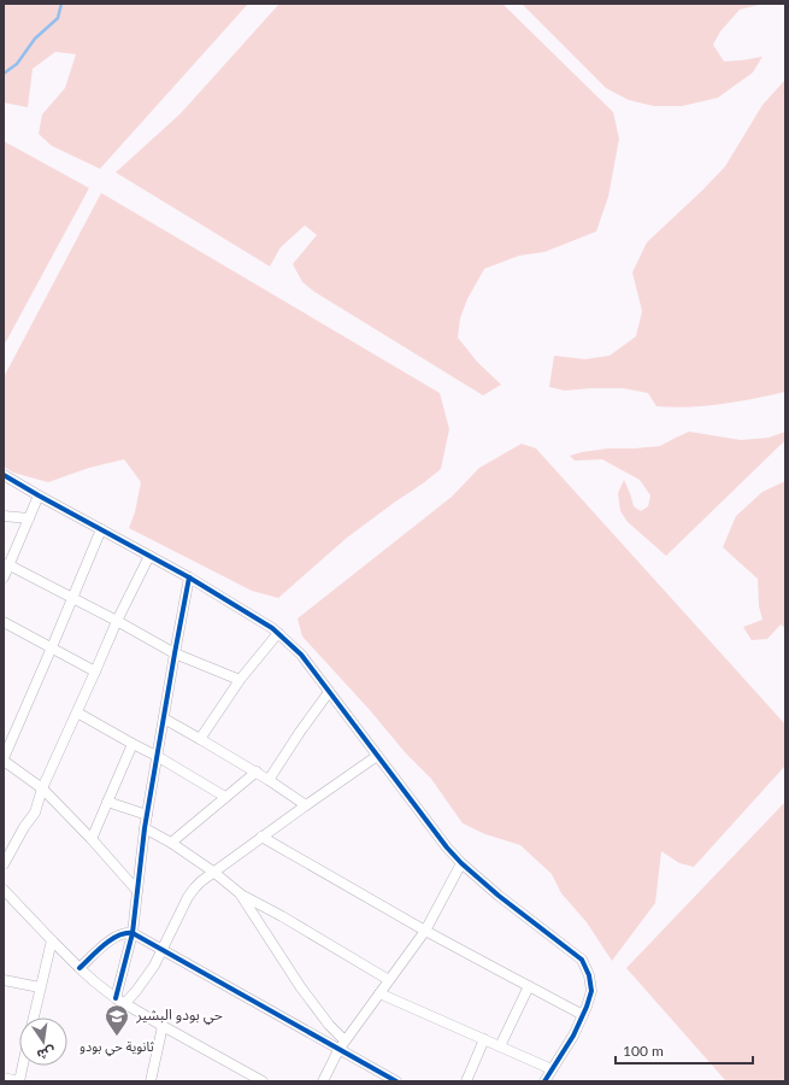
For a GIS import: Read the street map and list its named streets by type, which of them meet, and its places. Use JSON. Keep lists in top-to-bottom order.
{
  "districts": ["حي بودو البشير"],
  "places": {
    "school or university": ["ثانوية حي بودو"]
  },
  "scale_bar": "100 m",
  "north": "bottom"
}
